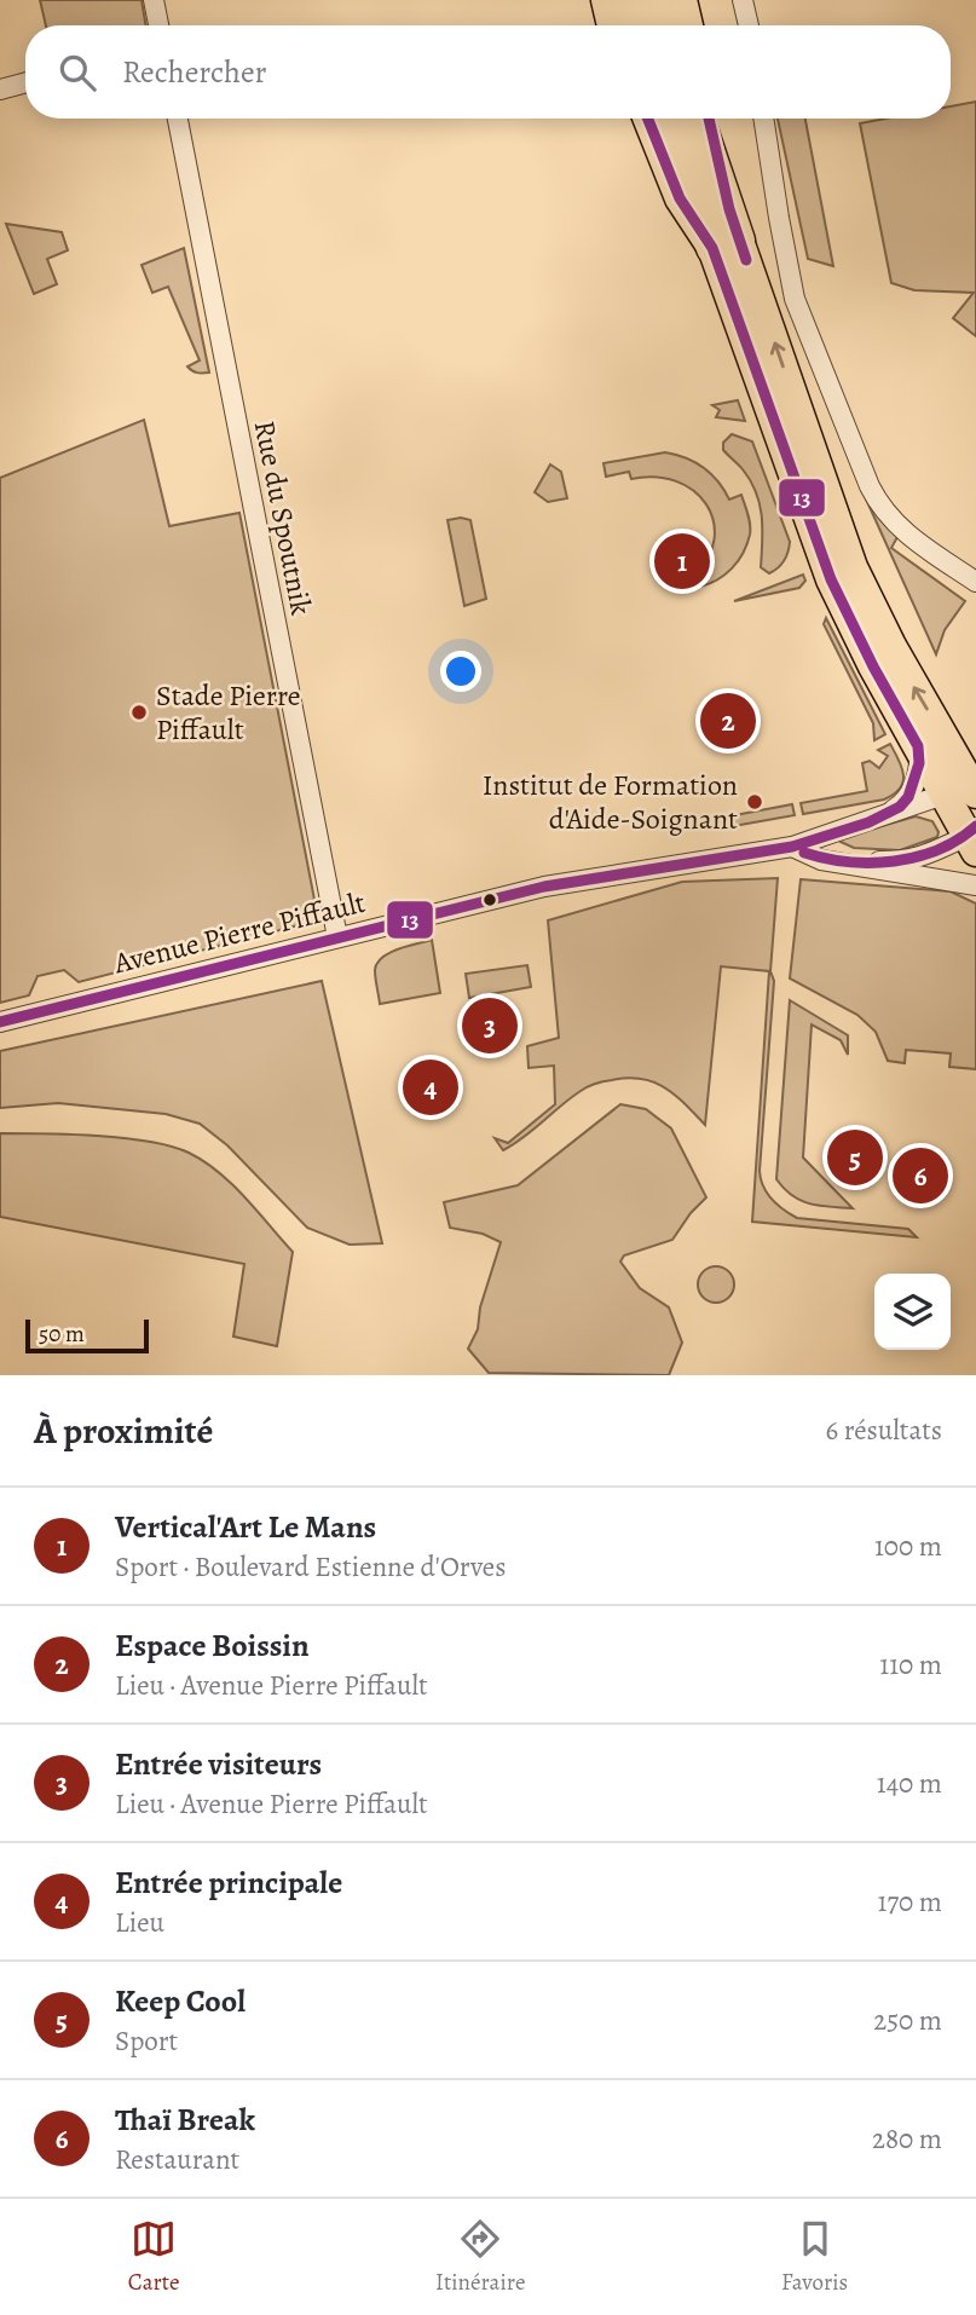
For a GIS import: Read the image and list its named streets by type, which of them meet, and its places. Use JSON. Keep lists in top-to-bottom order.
{
  "streets": {
    "street": ["Rue du Spoutnik", "Avenue Pierre Piffault"]
  },
  "crossings": [
    ["Rue du Spoutnik", "Avenue Pierre Piffault"]
  ],
  "places": ["Stade Pierre Piffault", "Institut de Formation d'Aide-Soignant"],
  "lines": ["transit line 13"],
  "scale_bar": "50 m",
  "page": {
    "search": "Rechercher",
    "pins": [
      "1",
      "2",
      "3",
      "4",
      "5",
      "6"
    ],
    "scale": "50 m",
    "heading": ["À proximité", "6 résultats"],
    "list": [
      {
        "mark": "1",
        "name": "Vertical'Art Le Mans",
        "note": "Sport · Boulevard Estienne d'Orves",
        "value": "100 m"
      },
      {
        "mark": "2",
        "name": "Espace Boissin",
        "note": "Lieu · Avenue Pierre Piffault",
        "value": "110 m"
      },
      {
        "mark": "3",
        "name": "Entrée visiteurs",
        "note": "Lieu · Avenue Pierre Piffault",
        "value": "140 m"
      },
      {
        "mark": "4",
        "name": "Entrée principale",
        "note": "Lieu",
        "value": "170 m"
      },
      {
        "mark": "5",
        "name": "Keep Cool",
        "note": "Sport",
        "value": "250 m"
      },
      {
        "mark": "6",
        "name": "Thaï Break",
        "note": "Restaurant",
        "value": "280 m"
      }
    ],
    "nav": ["Carte", "Itinéraire", "Favoris"]
  }
}
